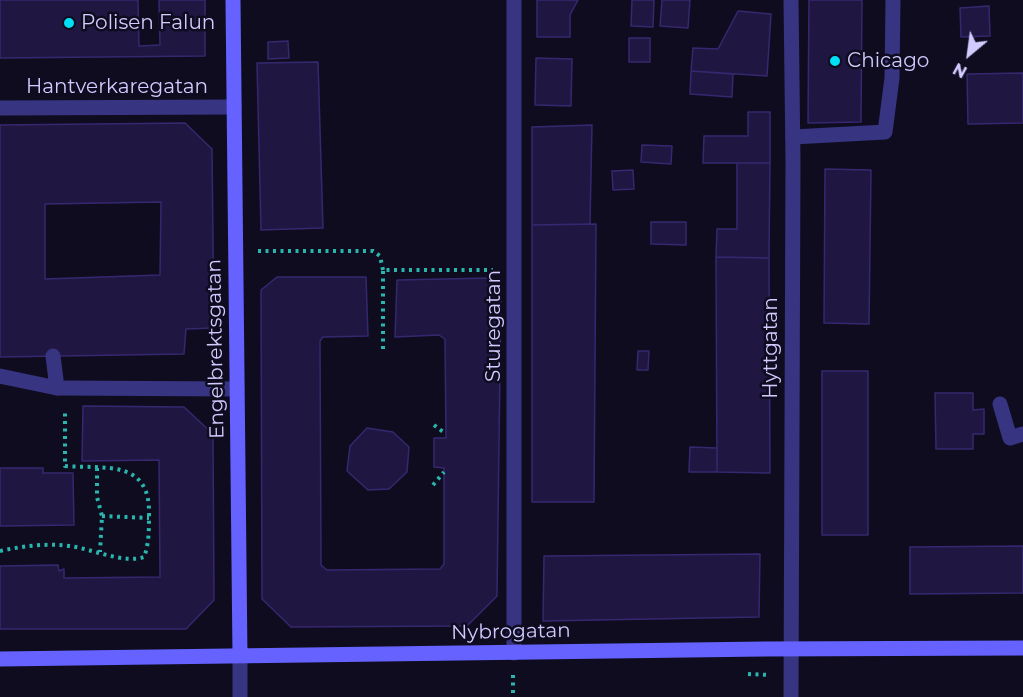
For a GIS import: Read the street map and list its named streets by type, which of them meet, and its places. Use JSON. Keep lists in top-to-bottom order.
{
  "streets": {
    "street": [
      "Hantverkaregatan",
      "Sturegatan",
      "Hyttgatan",
      "Engelbrektsgatan",
      "Nybrogatan"
    ]
  },
  "crossings": [
    ["Hantverkaregatan", "Engelbrektsgatan"],
    ["Sturegatan", "Nybrogatan"],
    ["Hyttgatan", "Nybrogatan"],
    ["Engelbrektsgatan", "Nybrogatan"]
  ],
  "places": ["Polisen Falun", "Chicago"],
  "north": "bottom left"
}
